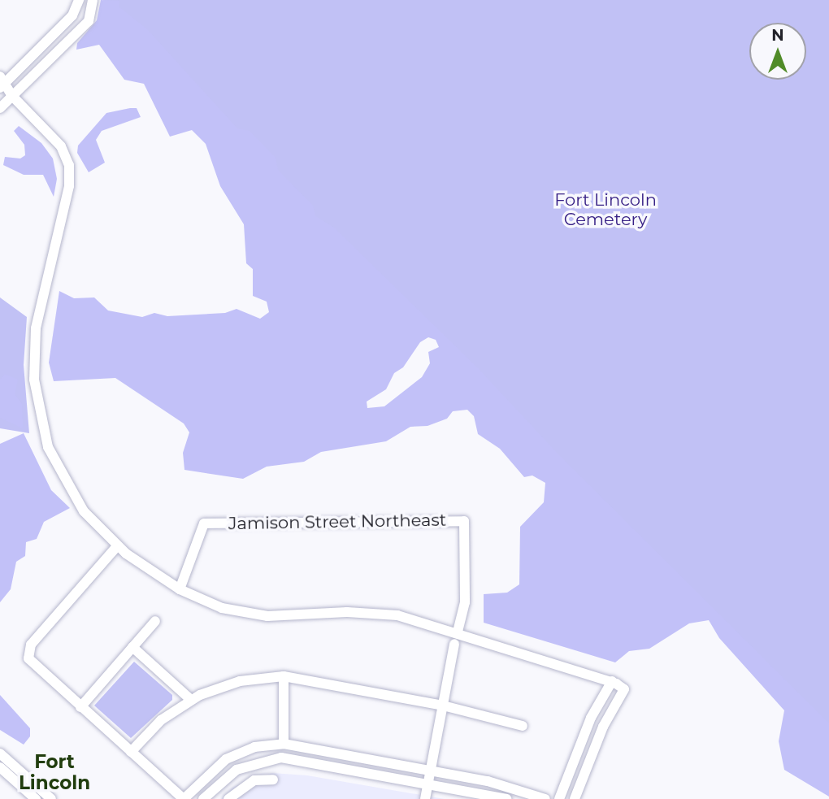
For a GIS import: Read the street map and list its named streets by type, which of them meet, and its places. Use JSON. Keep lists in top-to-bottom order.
{
  "streets": {
    "street": ["Jamison Street Northeast"]
  },
  "districts": ["Fort Lincoln"],
  "parks": ["Fort Lincoln Cemetery"],
  "north": "top"
}
